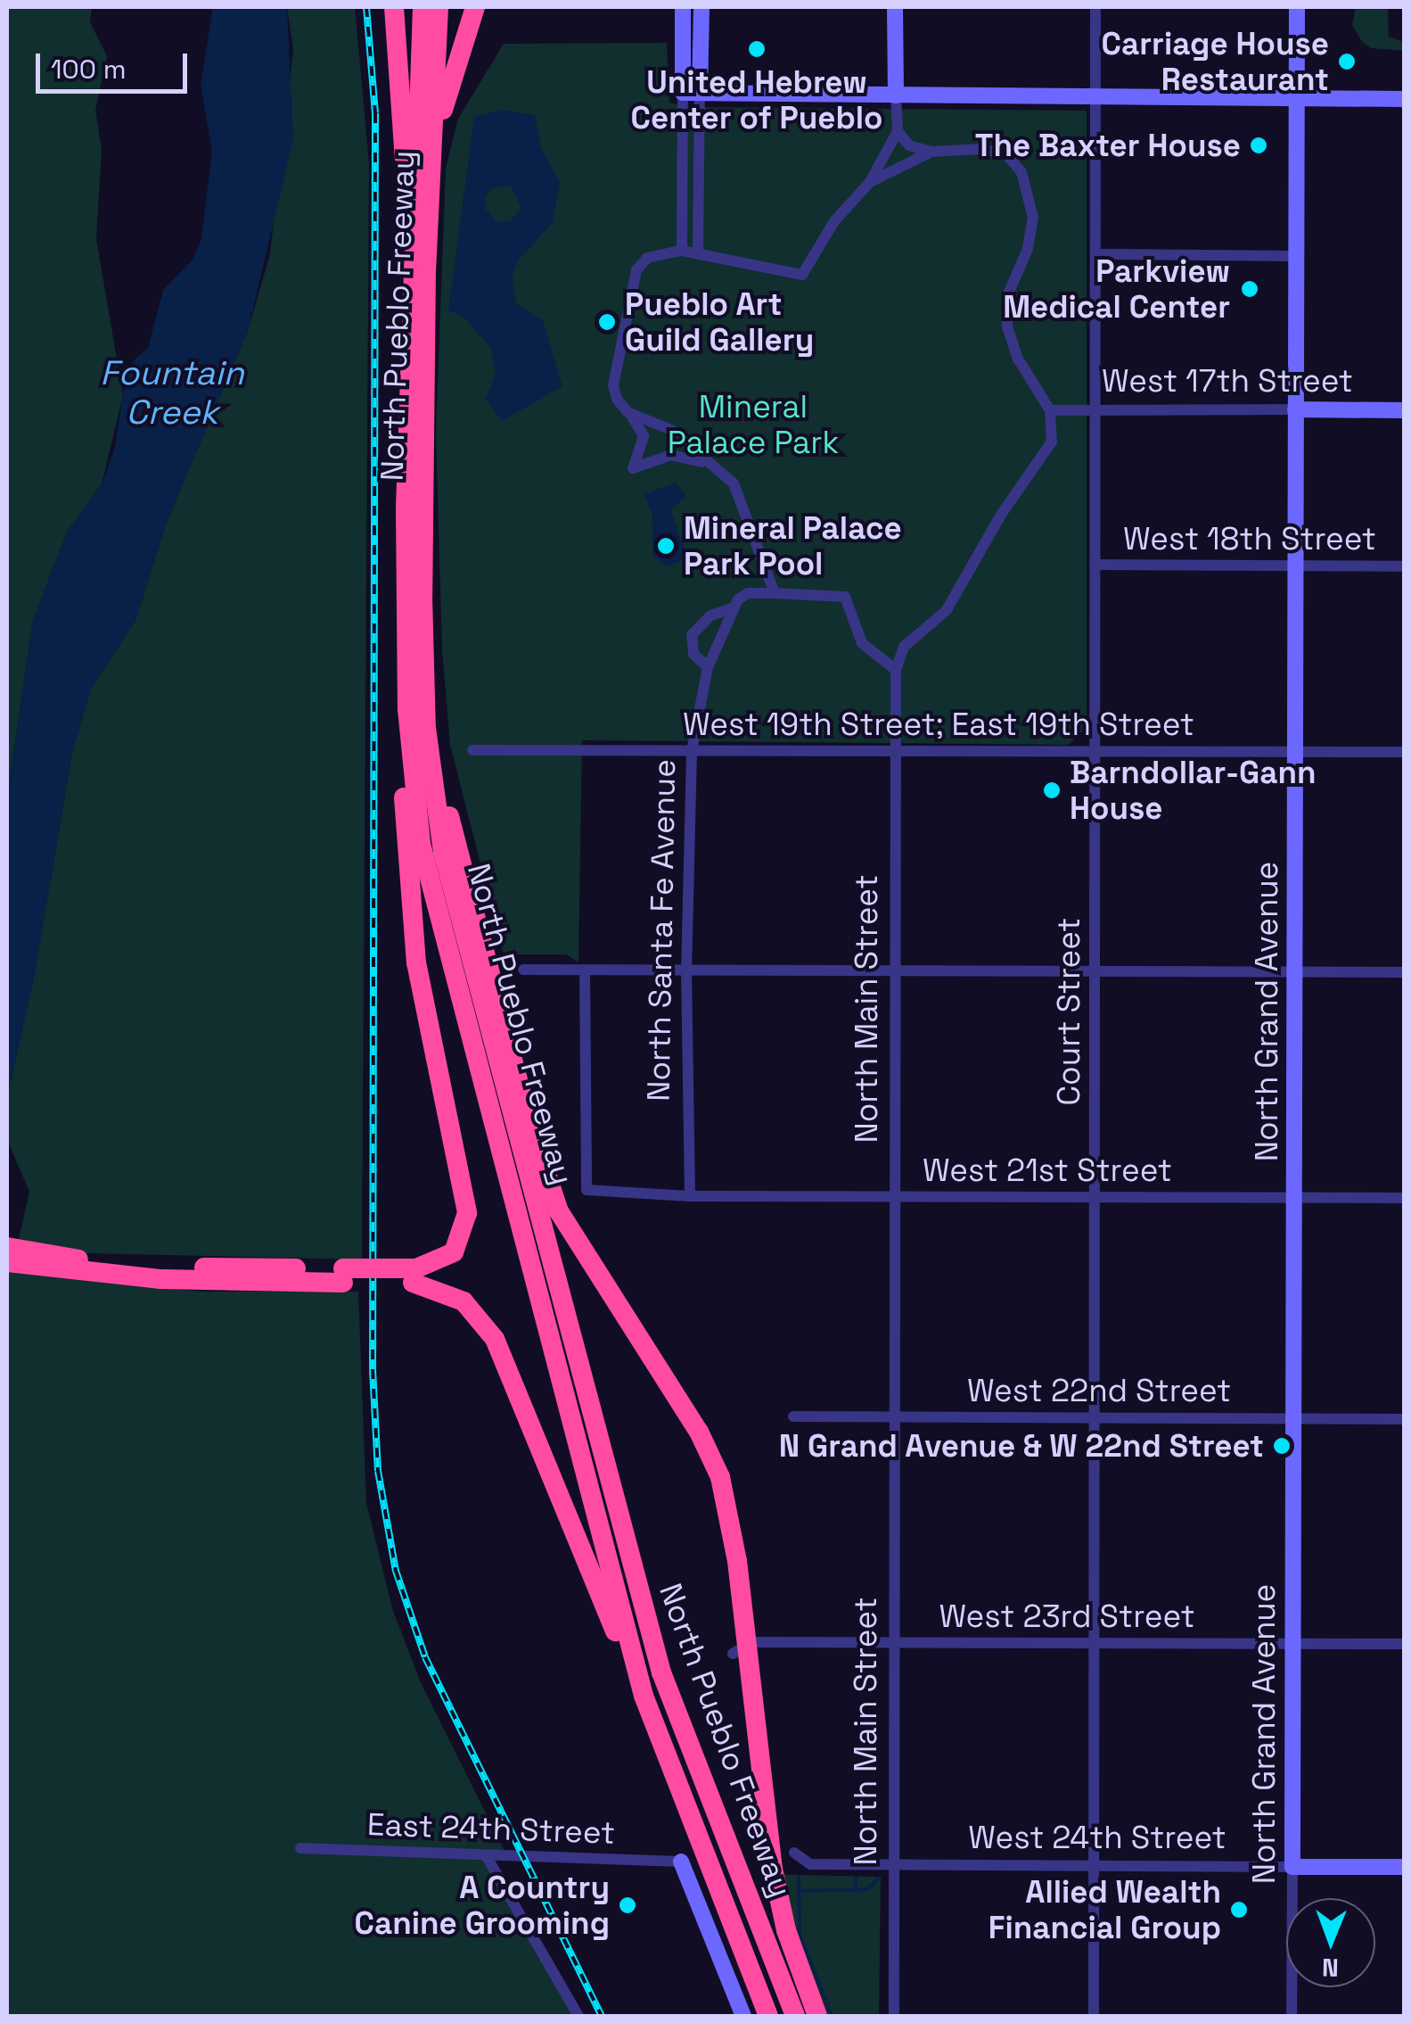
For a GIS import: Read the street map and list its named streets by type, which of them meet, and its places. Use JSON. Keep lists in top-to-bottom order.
{
  "streets": {
    "highway": ["North Pueblo Freeway"],
    "street": [
      "West 17th Street",
      "West 18th Street",
      "West 19th Street; East 19th Street",
      "North Santa Fe Avenue",
      "North Main Street",
      "Court Street",
      "North Grand Avenue",
      "West 21st Street",
      "West 22nd Street",
      "West 23rd Street",
      "East 24th Street",
      "West 24th Street"
    ]
  },
  "crossings": [
    ["West 17th Street", "Court Street"],
    ["West 17th Street", "North Grand Avenue"],
    ["West 18th Street", "Court Street"],
    ["West 18th Street", "North Grand Avenue"],
    ["West 19th Street; East 19th Street", "North Santa Fe Avenue"],
    ["West 19th Street; East 19th Street", "North Main Street"],
    ["West 19th Street; East 19th Street", "Court Street"],
    ["West 19th Street; East 19th Street", "North Grand Avenue"],
    ["North Santa Fe Avenue", "North Main Street"],
    ["North Santa Fe Avenue", "West 21st Street"],
    ["North Main Street", "West 21st Street"],
    ["North Main Street", "West 22nd Street"],
    ["North Main Street", "West 23rd Street"],
    ["North Main Street", "West 24th Street"],
    ["Court Street", "West 21st Street"],
    ["Court Street", "West 22nd Street"],
    ["Court Street", "West 23rd Street"],
    ["Court Street", "West 24th Street"],
    ["North Grand Avenue", "West 21st Street"],
    ["North Grand Avenue", "West 22nd Street"],
    ["North Grand Avenue", "West 23rd Street"],
    ["North Grand Avenue", "West 24th Street"]
  ],
  "water": ["Fountain Creek"],
  "parks": ["Mineral Palace Park"],
  "places": [
    "United Hebrew Center of Pueblo",
    "Carriage House Restaurant",
    "The Baxter House",
    "Parkview Medical Center",
    "Pueblo Art Guild Gallery",
    "Mineral Palace Park Pool",
    "Barndollar-Gann House",
    "N Grand Avenue & W 22nd Street",
    "A Country Canine Grooming",
    "Allied Wealth Financial Group"
  ],
  "scale_bar": "100 m",
  "north": "bottom"
}
